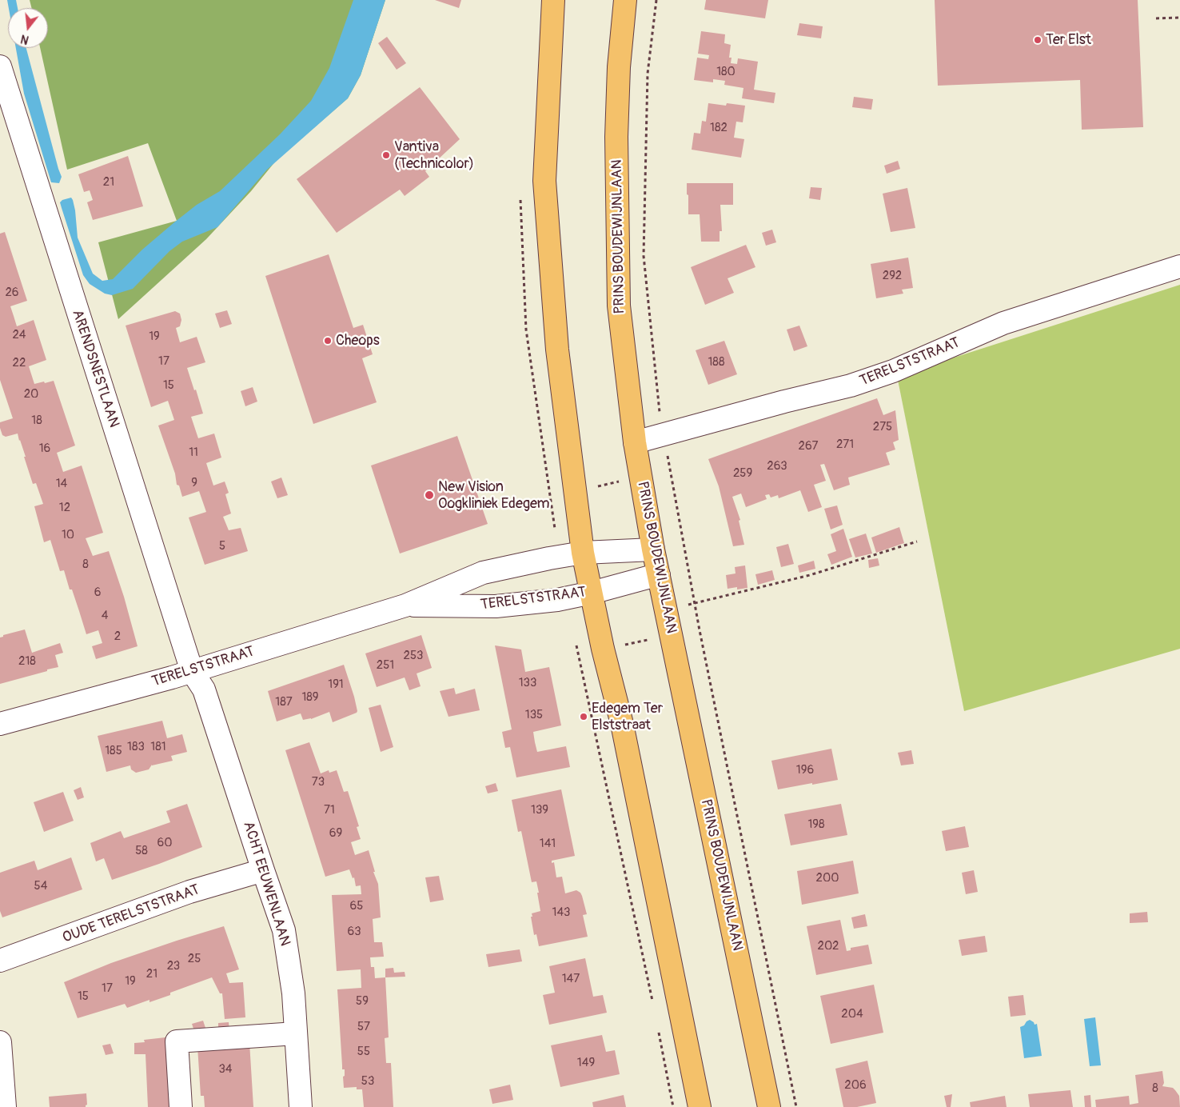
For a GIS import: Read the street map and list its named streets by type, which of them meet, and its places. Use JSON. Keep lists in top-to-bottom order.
{
  "streets": {
    "main road": ["PRINS BOUDEWIJNLAAN"],
    "street": [
      "TERELSTSTRAAT",
      "ARENDSNESTLAAN",
      "ACHT EEUWENLAAN",
      "OUDE TERELSTSTRAAT"
    ]
  },
  "crossings": [
    ["PRINS BOUDEWIJNLAAN", "TERELSTSTRAAT"],
    ["TERELSTSTRAAT", "ARENDSNESTLAAN"],
    ["TERELSTSTRAAT", "ACHT EEUWENLAAN"],
    ["ARENDSNESTLAAN", "ACHT EEUWENLAAN"],
    ["ACHT EEUWENLAAN", "OUDE TERELSTSTRAAT"]
  ],
  "places": [
    "Ter Elst",
    "Vantiva (Technicolor)",
    "Cheops",
    "New Vision Oogkliniek Edegem",
    "Edegem Ter Elststraat"
  ],
  "house_numbers": [
    "180",
    "182",
    "21",
    "292",
    "26",
    "24",
    "19",
    "17",
    "188",
    "22",
    "15",
    "20",
    "18",
    "275",
    "271",
    "267",
    "16",
    "11",
    "263",
    "259",
    "9",
    "14",
    "12",
    "10",
    "5",
    "8",
    "6",
    "4",
    "2",
    "253",
    "218",
    "251",
    "133",
    "191",
    "189",
    "187",
    "135",
    "183",
    "181",
    "185",
    "196",
    "73",
    "71",
    "139",
    "198",
    "69",
    "60",
    "141",
    "58",
    "200",
    "54",
    "65",
    "143",
    "63",
    "202",
    "25",
    "23",
    "21",
    "147",
    "19",
    "17",
    "15",
    "59",
    "204",
    "57",
    "55",
    "149",
    "34",
    "53",
    "206",
    "8"
  ],
  "north": "bottom"
}
